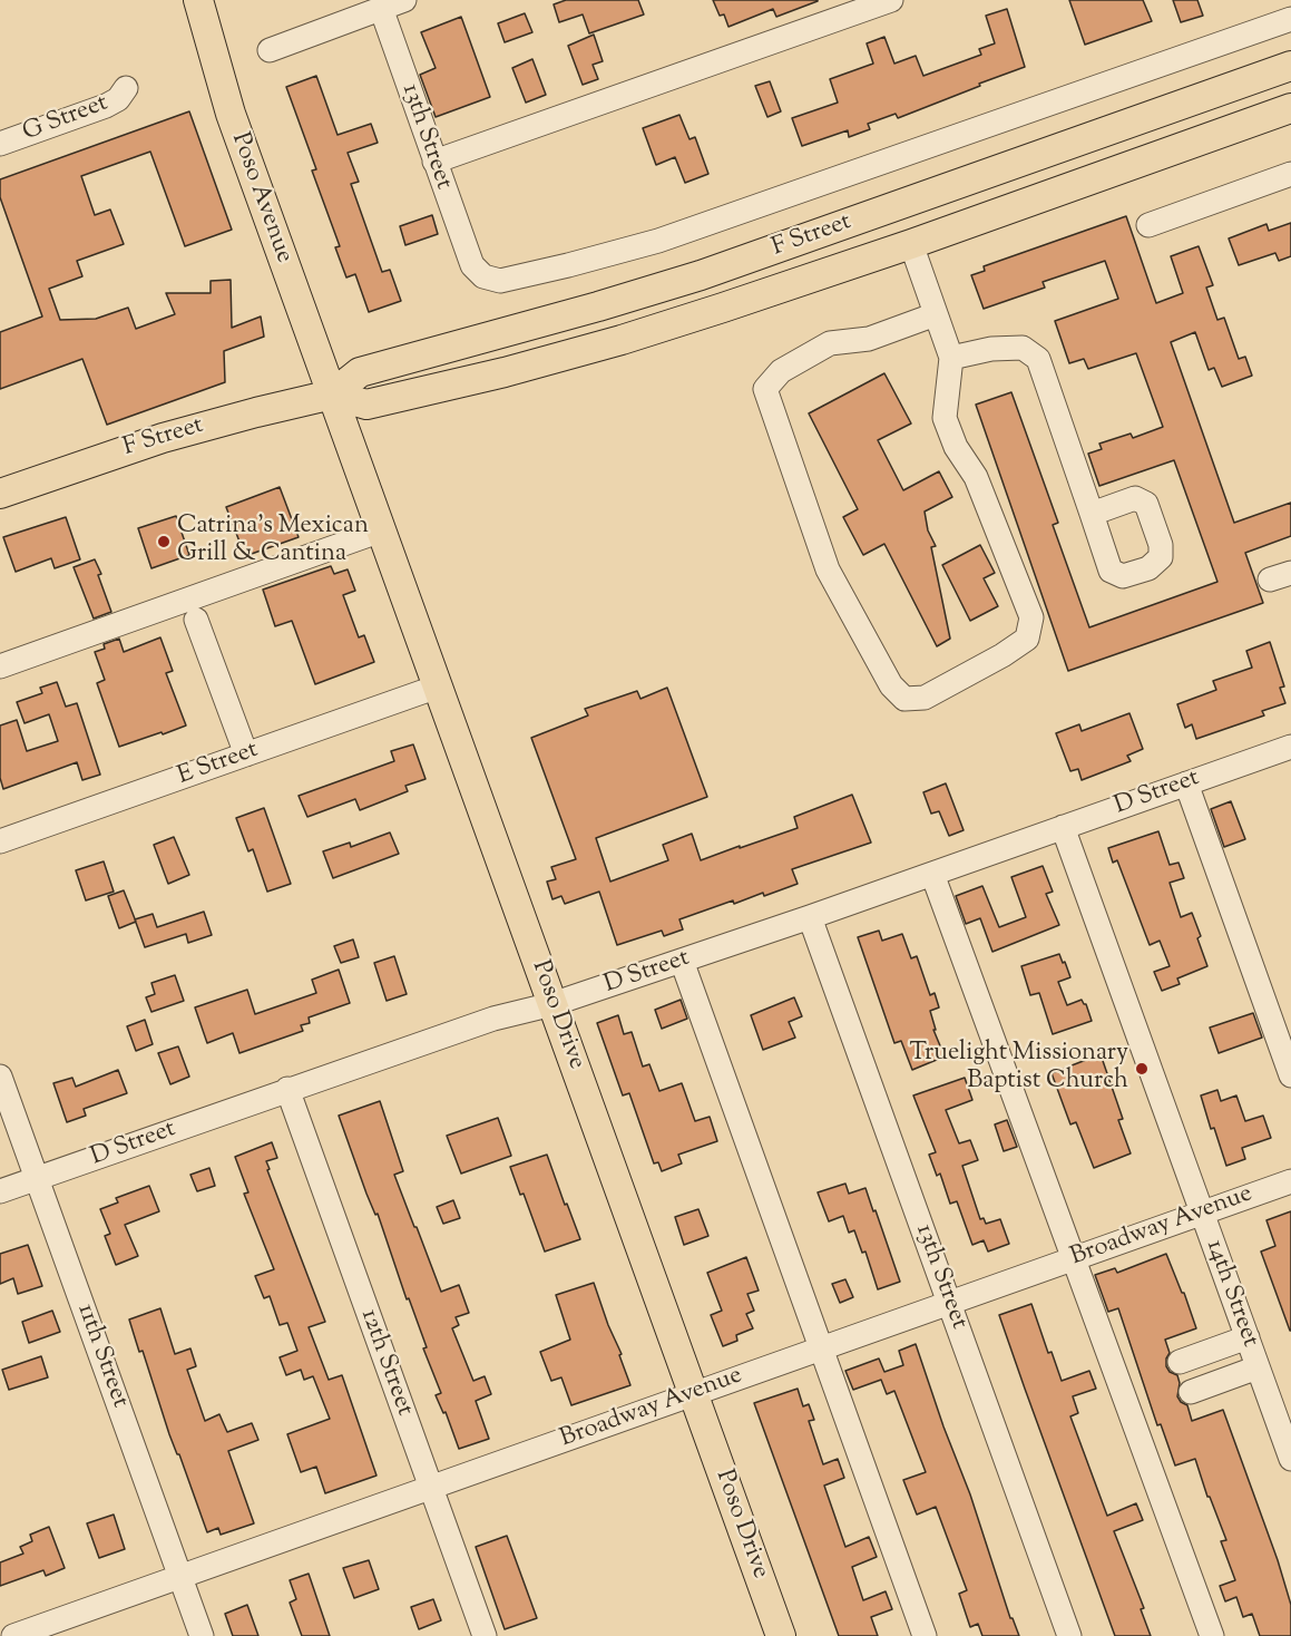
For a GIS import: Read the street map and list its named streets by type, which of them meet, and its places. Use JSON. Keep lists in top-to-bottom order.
{
  "streets": {
    "main road": ["Poso Avenue", "F Street", "Poso Drive"],
    "street": [
      "G Street",
      "13th Street",
      "E Street",
      "D Street",
      "Broadway Avenue",
      "14th Street",
      "11th Street",
      "12th Street"
    ]
  },
  "crossings": [
    ["13th Street", "D Street"],
    ["13th Street", "Broadway Avenue"],
    ["Poso Avenue", "F Street"],
    ["Poso Avenue", "Poso Drive"],
    ["F Street", "Poso Drive"],
    ["E Street", "Poso Drive"],
    ["D Street", "Poso Drive"],
    ["D Street", "14th Street"],
    ["D Street", "11th Street"],
    ["D Street", "12th Street"],
    ["Poso Drive", "Broadway Avenue"],
    ["Broadway Avenue", "14th Street"],
    ["Broadway Avenue", "11th Street"],
    ["Broadway Avenue", "12th Street"]
  ],
  "places": ["Catrina's Mexican Grill & Cantina", "Truelight Missionary Baptist Church"]
}
